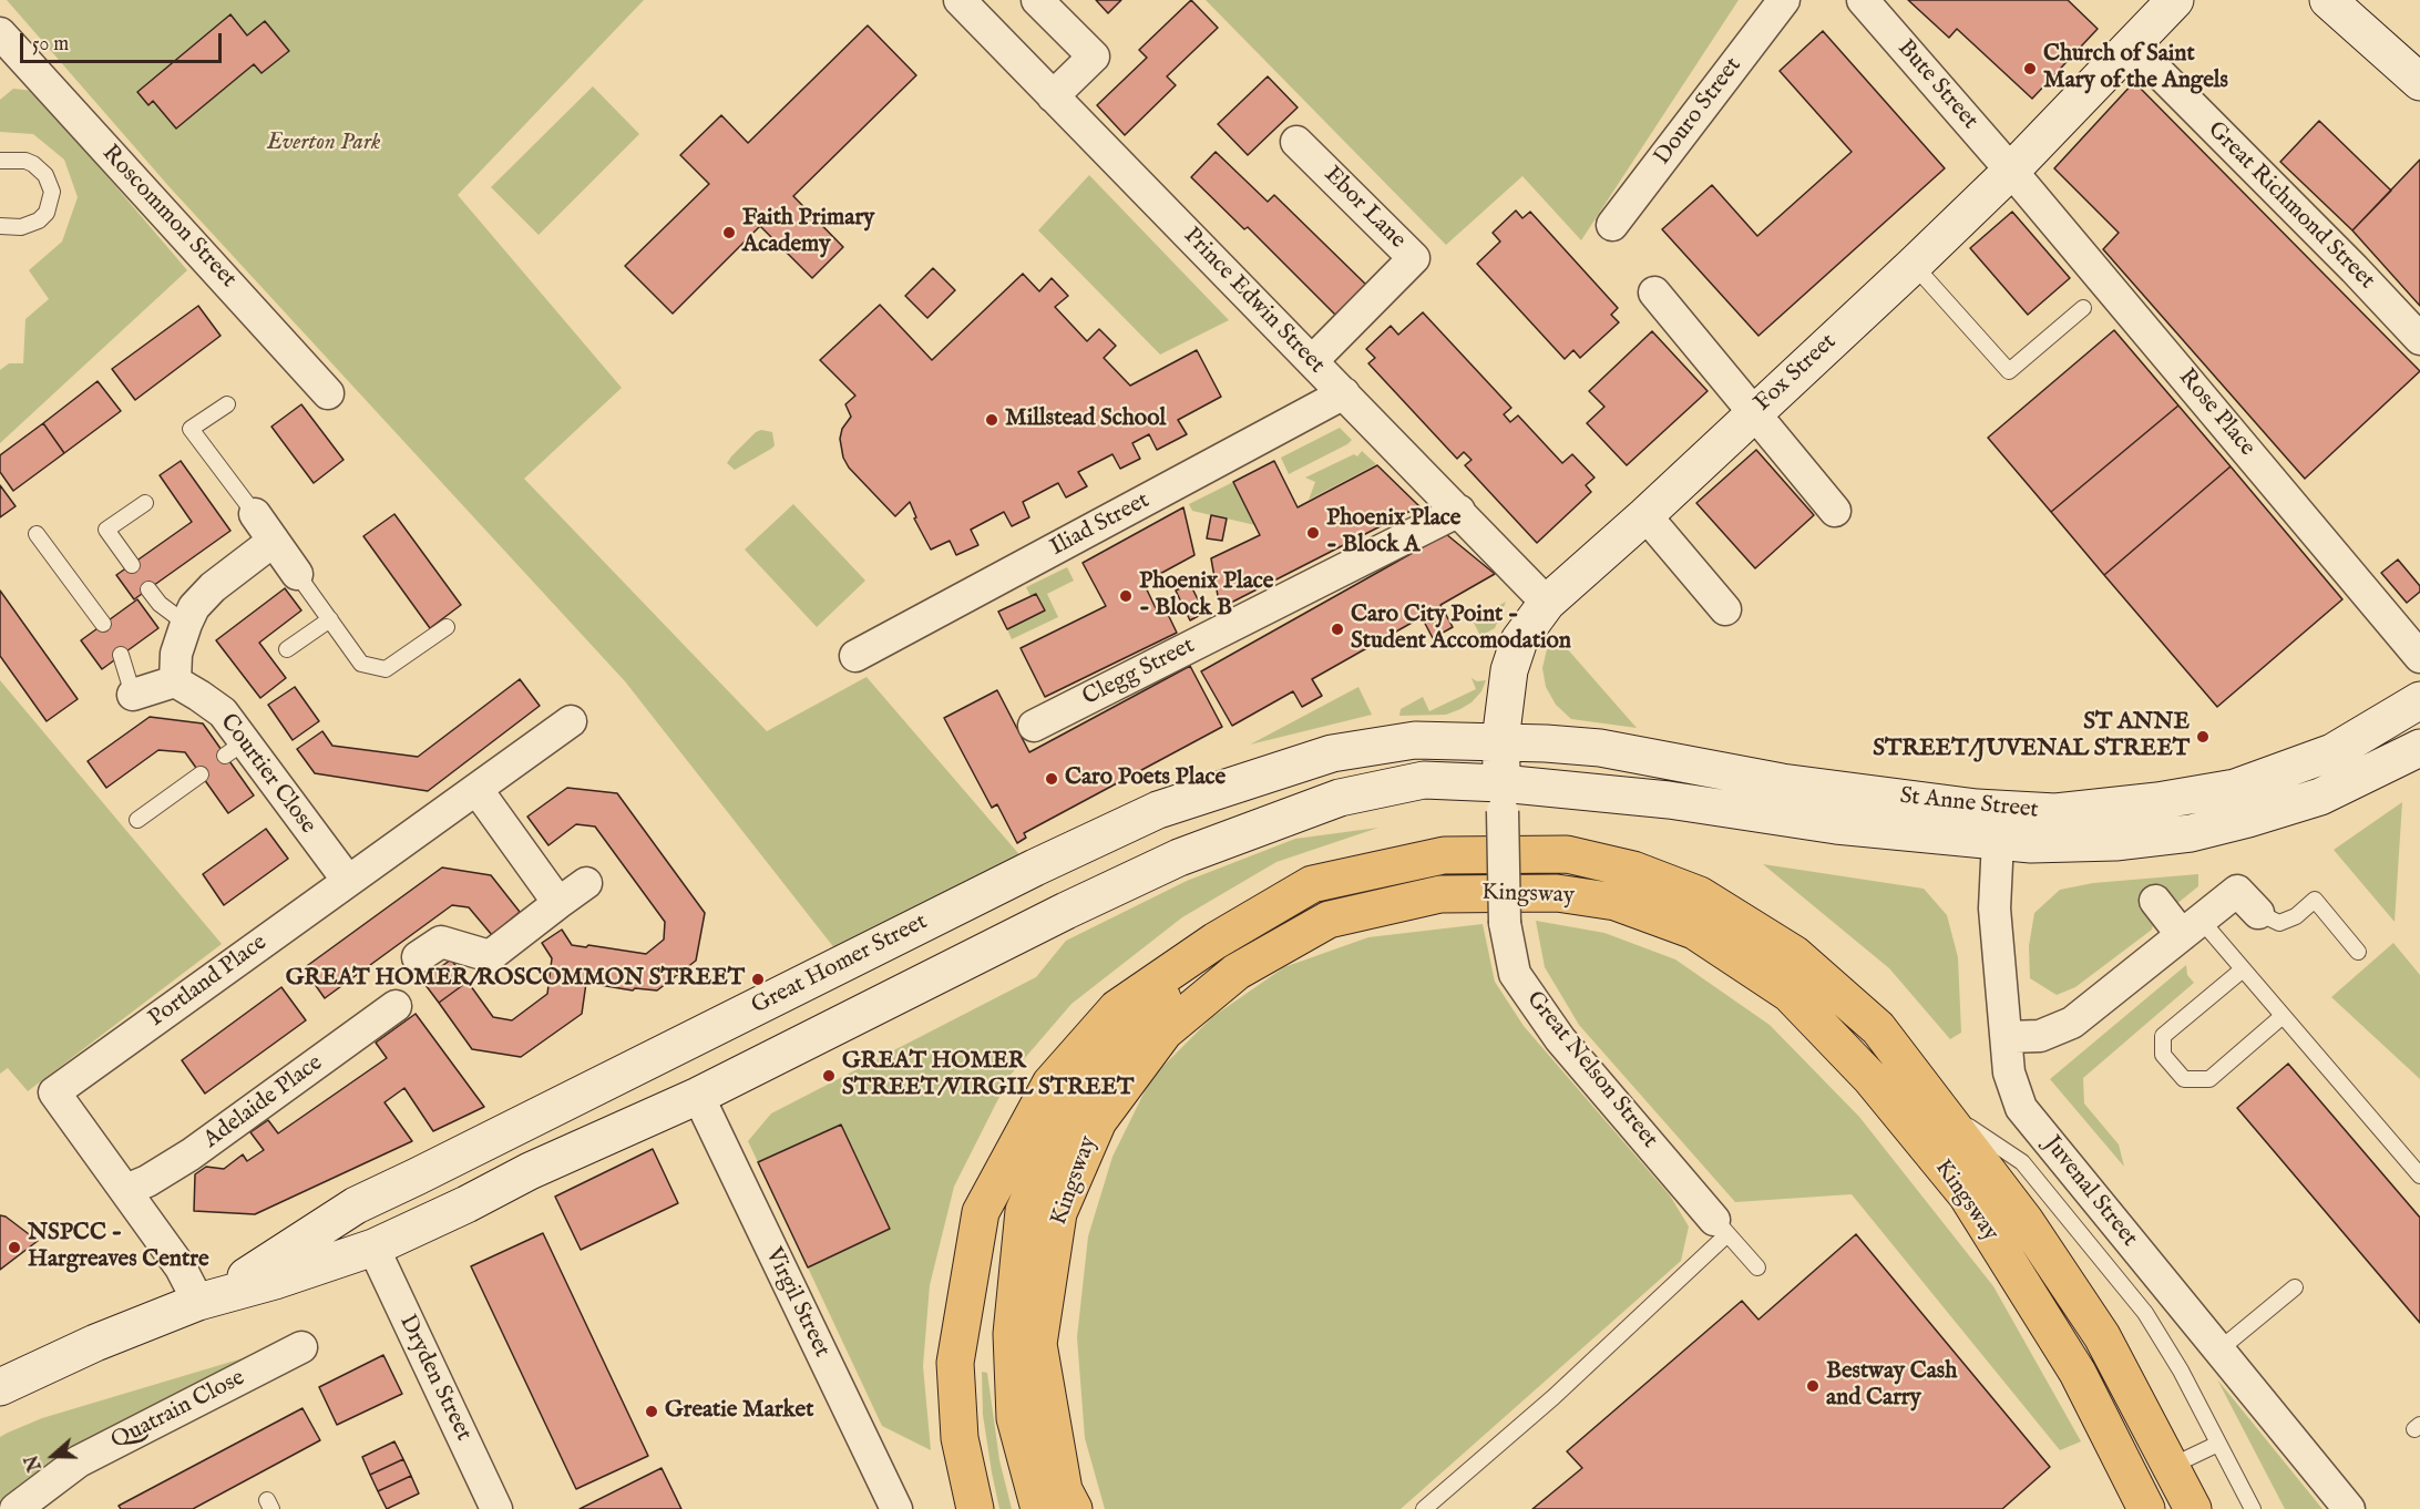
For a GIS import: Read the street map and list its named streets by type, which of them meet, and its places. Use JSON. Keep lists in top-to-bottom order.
{
  "streets": {
    "highway": ["Kingsway"],
    "street": [
      "Bute Street",
      "Douro Street",
      "Great Richmond Street",
      "Ebor Lane",
      "Roscommon Street",
      "Prince Edwin Street",
      "Fox Street",
      "Rose Place",
      "Iliad Street",
      "Clegg Street",
      "Courtier Close",
      "St Anne Street",
      "Great Homer Street",
      "Portland Place",
      "Great Nelson Street",
      "Adelaide Place",
      "Juvenal Street",
      "Virgil Street",
      "Dryden Street",
      "Quatrain Close"
    ]
  },
  "crossings": [
    ["Bute Street", "Fox Street"],
    ["Bute Street", "Rose Place"],
    ["Great Richmond Street", "Fox Street"],
    ["Ebor Lane", "Prince Edwin Street"],
    ["Prince Edwin Street", "Fox Street"],
    ["Prince Edwin Street", "Iliad Street"],
    ["Prince Edwin Street", "Clegg Street"],
    ["Fox Street", "Rose Place"],
    ["Fox Street", "St Anne Street"],
    ["Fox Street", "Great Homer Street"],
    ["Fox Street", "Great Nelson Street"],
    ["Courtier Close", "Portland Place"],
    ["St Anne Street", "Great Homer Street"],
    ["St Anne Street", "Great Nelson Street"],
    ["St Anne Street", "Juvenal Street"],
    ["Great Homer Street", "Portland Place"],
    ["Great Homer Street", "Great Nelson Street"],
    ["Great Homer Street", "Virgil Street"],
    ["Great Homer Street", "Dryden Street"],
    ["Portland Place", "Adelaide Place"]
  ],
  "parks": ["Everton Park"],
  "places": [
    "Church of Saint Mary of the Angels",
    "Faith Primary Academy",
    "Millstead School",
    "Phoenix Place - Block A",
    "Phoenix Place - Block B",
    "Caro City Point - Student Accomodation",
    "ST ANNE STREET/JUVENAL STREET",
    "Caro Poets Place",
    "GREAT HOMER/ROSCOMMON STREET",
    "GREAT HOMER STREET/VIRGIL STREET",
    "NSPCC - Hargreaves Centre",
    "Bestway Cash and Carry",
    "Greatie Market"
  ],
  "scale_bar": "50 m",
  "north": "left"
}
